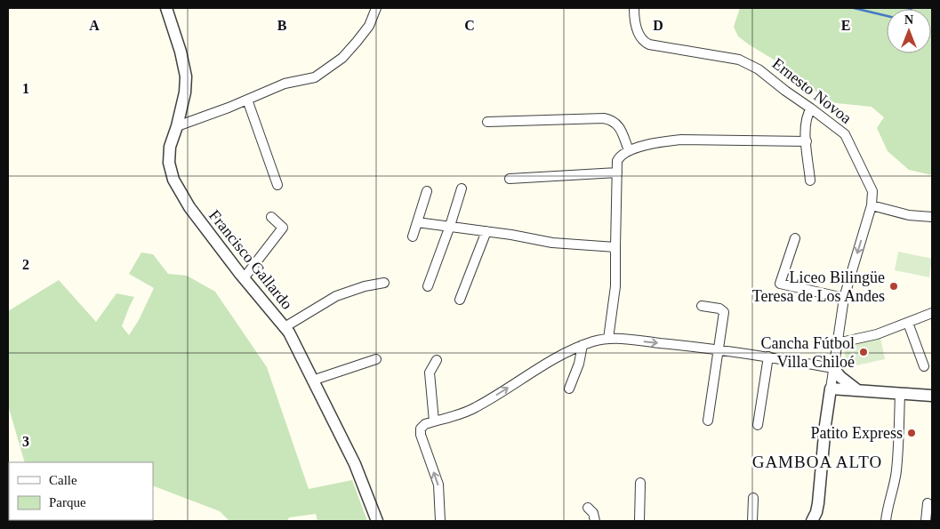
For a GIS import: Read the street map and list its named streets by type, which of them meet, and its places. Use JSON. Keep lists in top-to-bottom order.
{
  "streets": {
    "street": ["Ernesto Novoa", "Francisco Gallardo"]
  },
  "districts": ["GAMBOA ALTO"],
  "places": ["Liceo Bilingüe Teresa de Los Andes", "Cancha Fútbol Villa Chiloé", "Patito Express"],
  "legend": ["Calle", "Parque"],
  "north": "top",
  "grid": {
    "columns": [
      "A",
      "B",
      "C",
      "D",
      "E"
    ],
    "rows": ["1", "2", "3"]
  }
}
